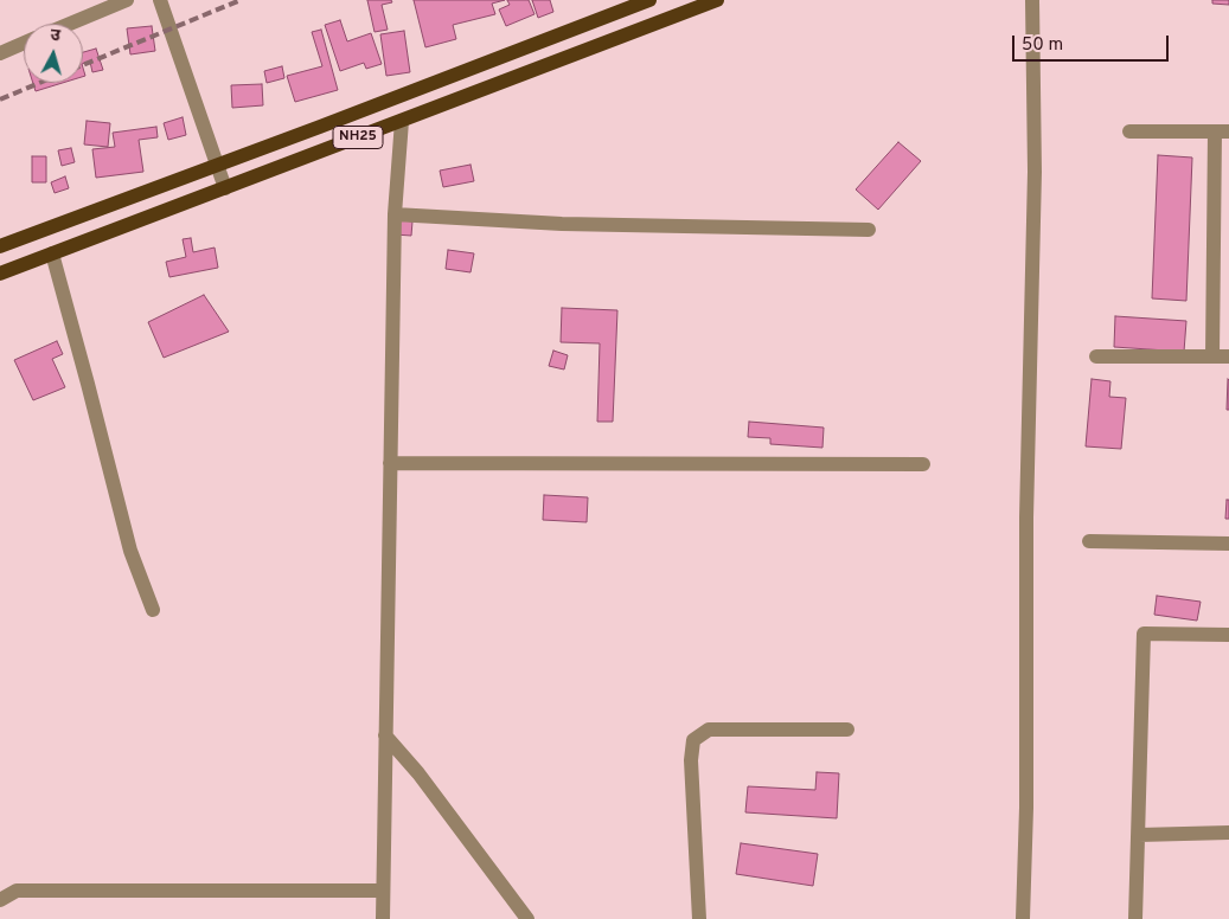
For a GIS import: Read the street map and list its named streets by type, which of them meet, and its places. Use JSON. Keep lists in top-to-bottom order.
{
  "streets": {
    "main road": ["NH25"]
  },
  "scale_bar": "50 m",
  "north": "top"
}
